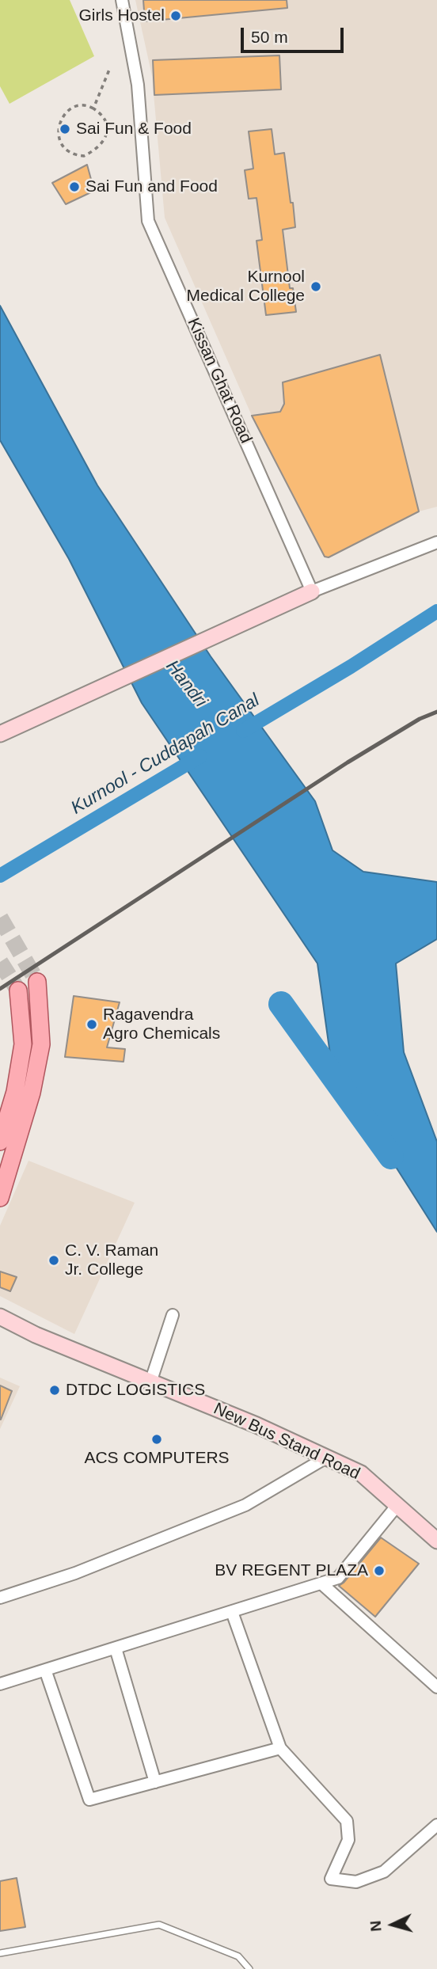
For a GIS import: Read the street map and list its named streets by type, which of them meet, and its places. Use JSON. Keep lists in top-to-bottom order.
{
  "streets": {
    "main road": ["New Bus Stand Road"],
    "street": ["Kissan Ghat Road"]
  },
  "water": ["Handri", "Kurnool - Cuddapah Canal"],
  "places": [
    "Girls Hostel",
    "Sai Fun & Food",
    "Sai Fun and Food",
    "Kurnool Medical College",
    "Ragavendra Agro Chemicals",
    "C. V. Raman Jr. College",
    "DTDC LOGISTICS",
    "ACS COMPUTERS",
    "BV REGENT PLAZA"
  ],
  "scale_bar": "50 m",
  "north": "left"
}
